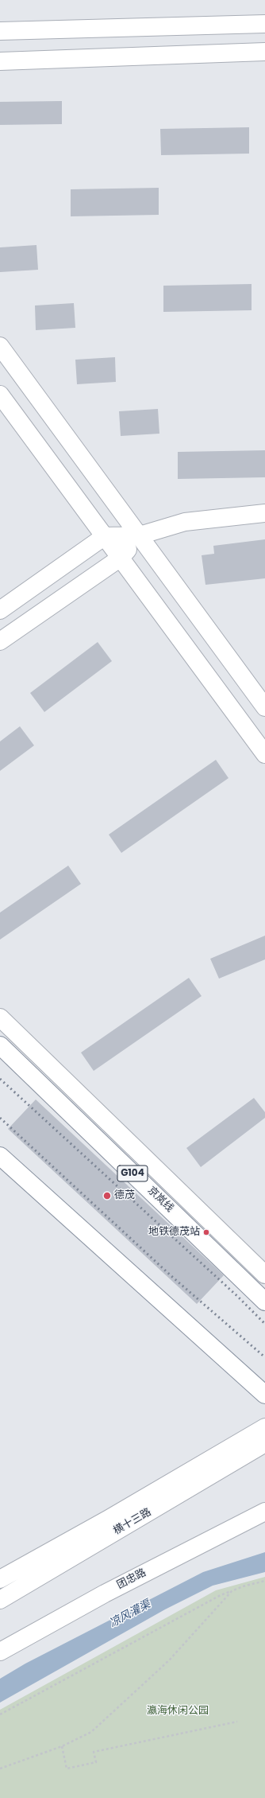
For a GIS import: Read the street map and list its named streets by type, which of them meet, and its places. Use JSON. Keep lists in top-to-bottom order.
{
  "streets": {
    "main road": [
      "G104",
      "京岚线",
      "横十三路",
      "团忠路"
    ]
  },
  "water": ["凉风灌渠"],
  "parks": ["瀛海休闲公园"],
  "places": ["德茂", "地铁德茂站"]
}
